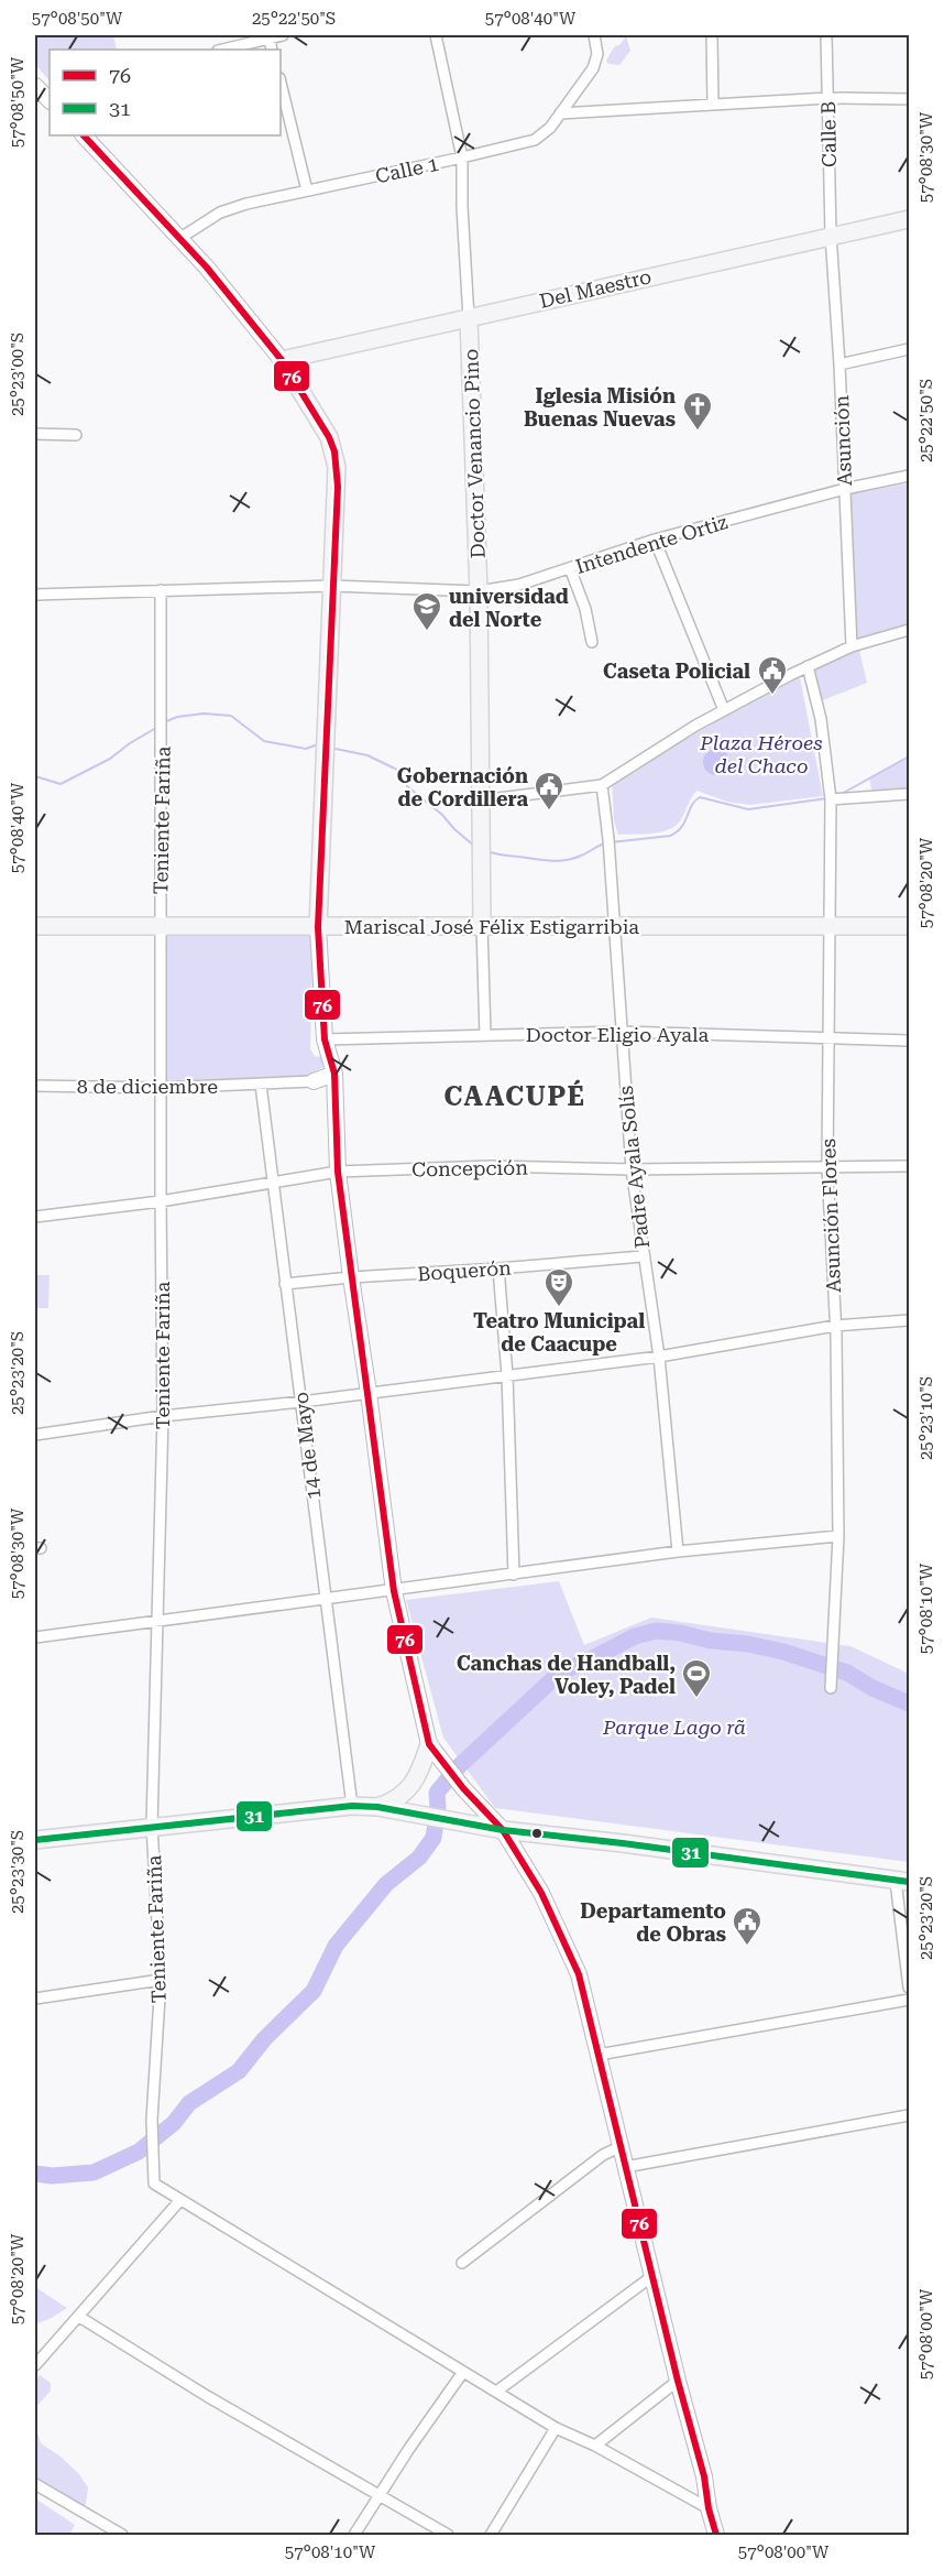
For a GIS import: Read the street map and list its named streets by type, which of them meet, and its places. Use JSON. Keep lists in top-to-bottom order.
{
  "streets": {
    "main road": ["Del Maestro", "Doctor Venancio Pino", "Mariscal José Félix Estigarribia"],
    "street": [
      "Calle B",
      "Calle 1",
      "Asunción",
      "Intendente Ortiz",
      "Teniente Fariña",
      "Doctor Eligio Ayala",
      "8 de diciembre",
      "Padre Ayala Solís",
      "Concepción",
      "Asunción Flores",
      "Boquerón",
      "14 de Mayo"
    ]
  },
  "crossings": [
    ["Calle B", "Del Maestro"],
    ["Calle B", "Asunción"],
    ["Calle 1", "Doctor Venancio Pino"],
    ["Del Maestro", "Asunción"],
    ["Del Maestro", "Doctor Venancio Pino"],
    ["Asunción", "Intendente Ortiz"],
    ["Doctor Venancio Pino", "Intendente Ortiz"],
    ["Doctor Venancio Pino", "Mariscal José Félix Estigarribia"],
    ["Doctor Venancio Pino", "Doctor Eligio Ayala"],
    ["Intendente Ortiz", "Teniente Fariña"],
    ["Teniente Fariña", "Mariscal José Félix Estigarribia"],
    ["Teniente Fariña", "8 de diciembre"],
    ["Teniente Fariña", "Concepción"],
    ["Mariscal José Félix Estigarribia", "Padre Ayala Solís"],
    ["Mariscal José Félix Estigarribia", "Asunción Flores"],
    ["Doctor Eligio Ayala", "Padre Ayala Solís"],
    ["Doctor Eligio Ayala", "Asunción Flores"],
    ["8 de diciembre", "14 de Mayo"],
    ["Padre Ayala Solís", "Concepción"],
    ["Padre Ayala Solís", "Boquerón"],
    ["Concepción", "Asunción Flores"],
    ["Concepción", "14 de Mayo"],
    ["Boquerón", "14 de Mayo"]
  ],
  "districts": ["CAACUPÉ"],
  "parks": ["Plaza Héroes del Chaco", "Parque Lago rã"],
  "places": {
    "church": ["Iglesia Misión Buenas Nuevas"],
    "school or university": ["universidad del Norte"],
    "public building": ["Caseta Policial", "Gobernación de Cordillera", "Departamento de Obras"],
    "theatre": ["Teatro Municipal de Caacupe"],
    "sports": ["Canchas de Handball, Voley, Padel"]
  },
  "lines": ["transit line 76", "transit line 31"],
  "legend": ["76", "31"],
  "coordinates": [
    "57°08'50\"W",
    "25°22'50\"S",
    "57°08'40\"W",
    "57°08'30\"W",
    "25°23'00\"S",
    "57°08'20\"W",
    "25°23'20\"S",
    "25°23'10\"S",
    "57°08'10\"W",
    "25°23'30\"S",
    "57°08'00\"W"
  ]
}
